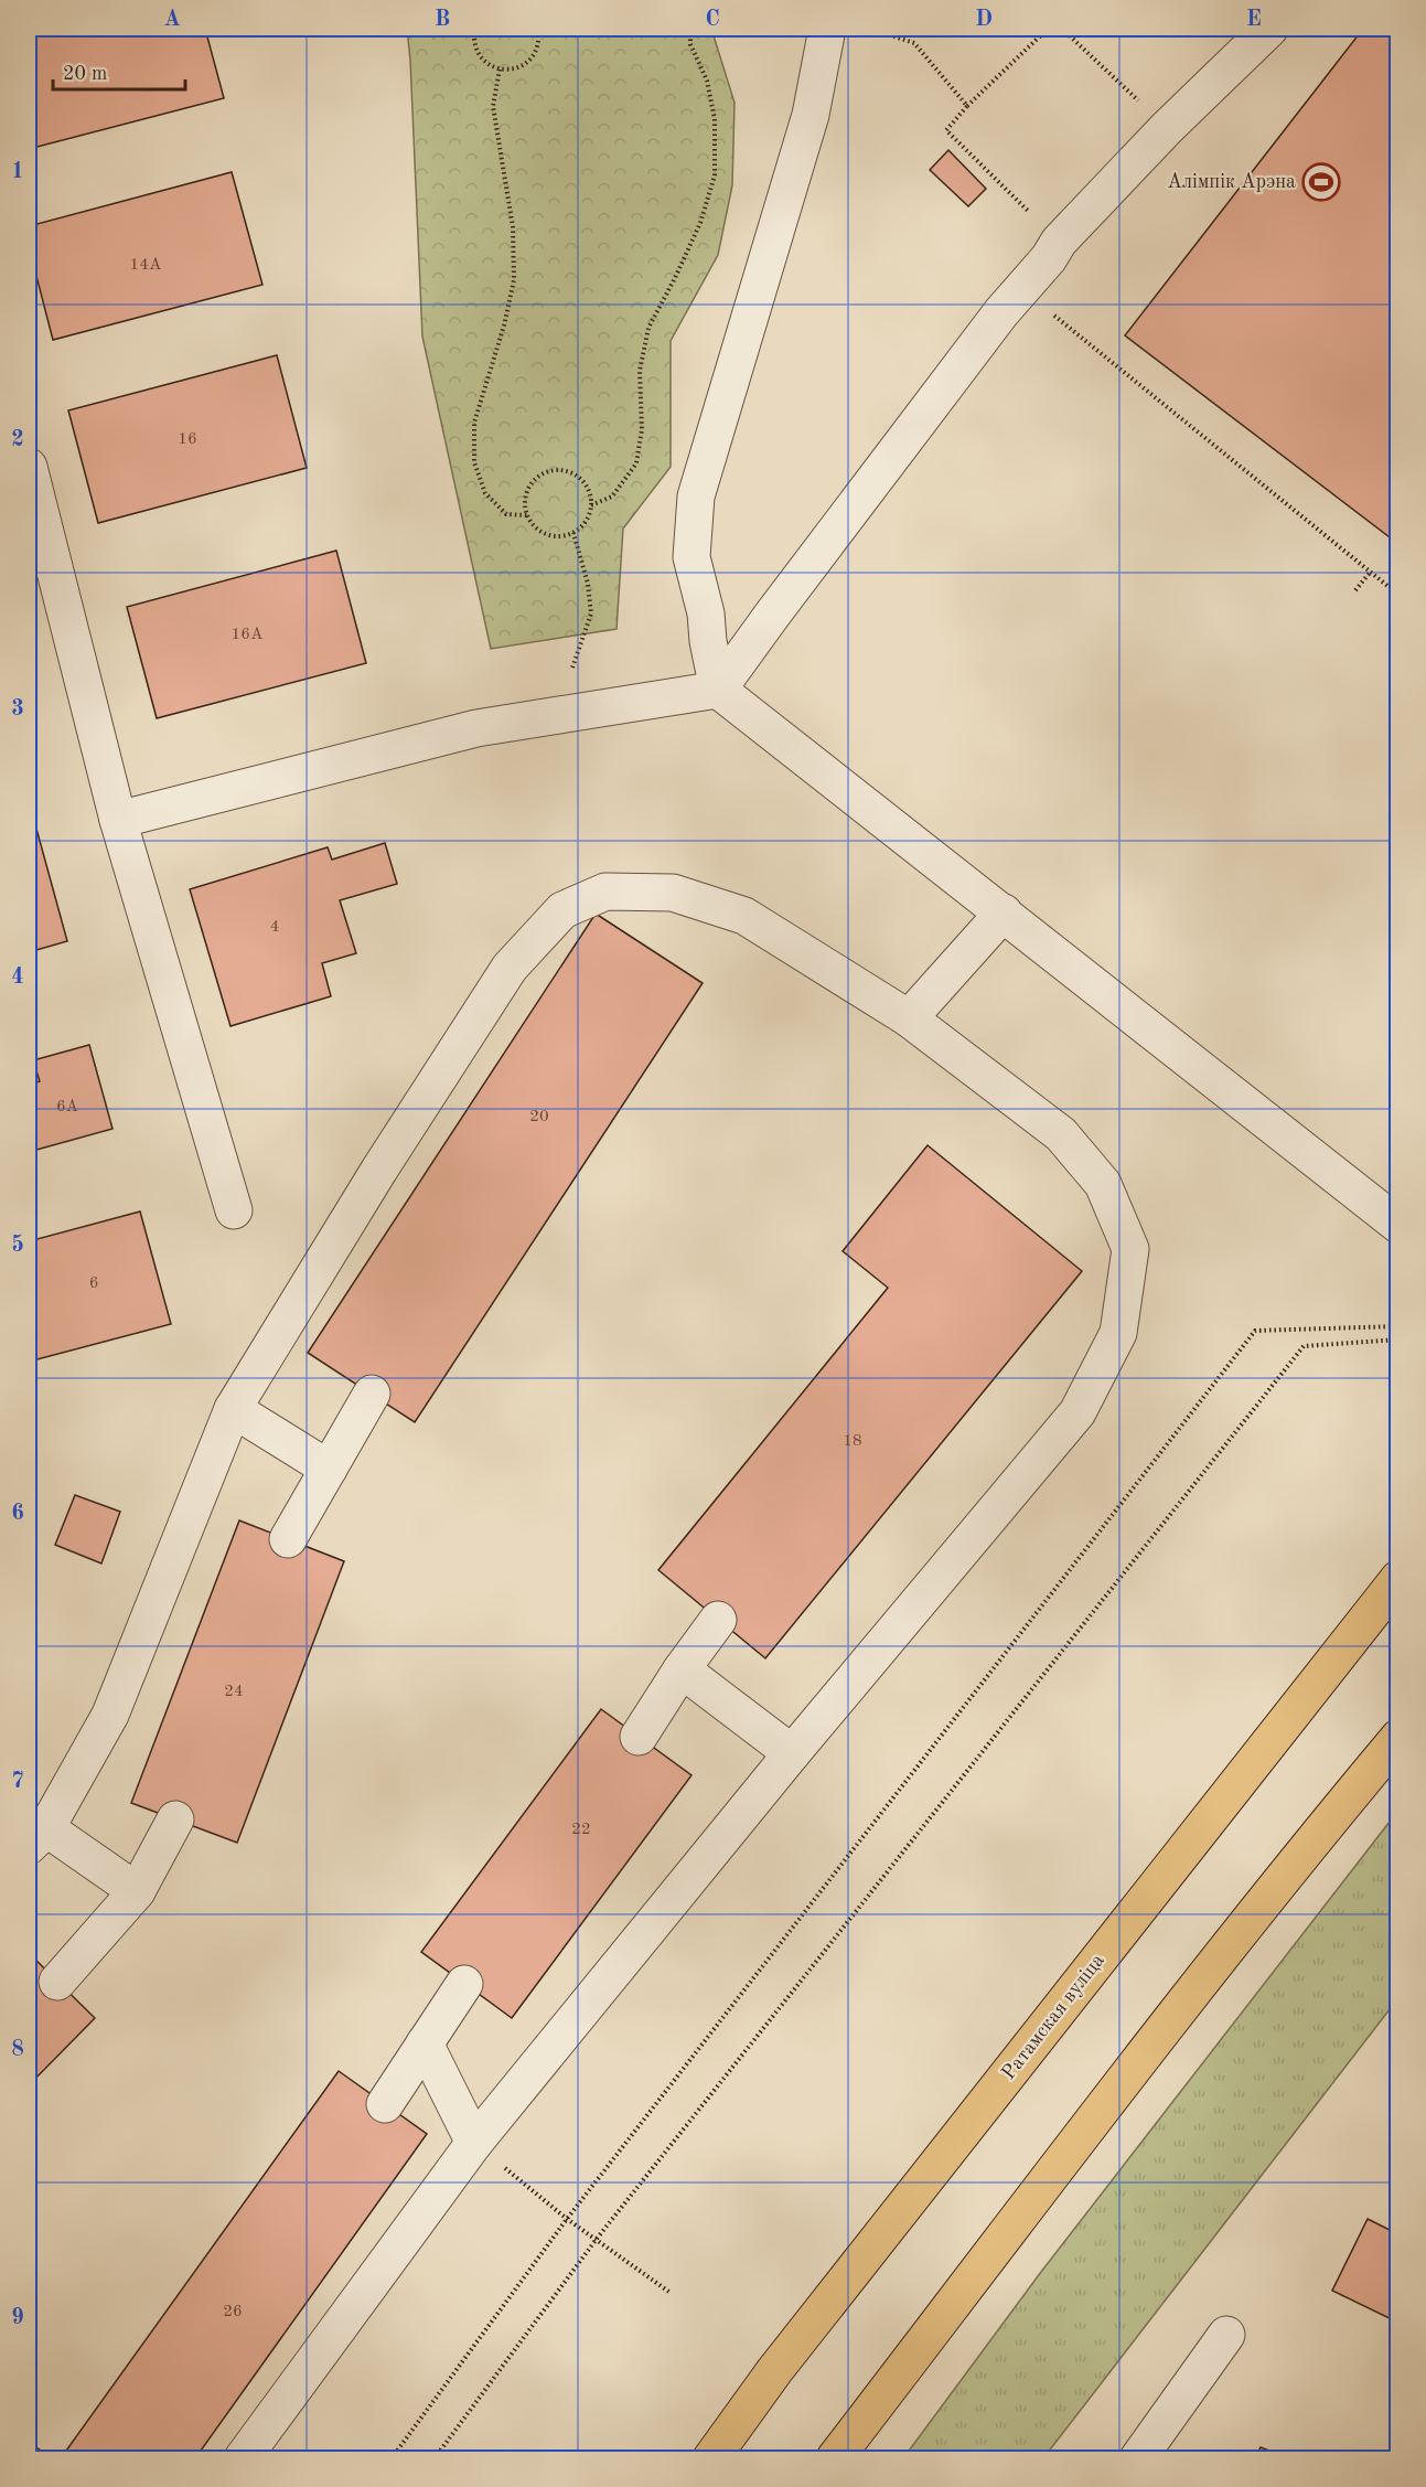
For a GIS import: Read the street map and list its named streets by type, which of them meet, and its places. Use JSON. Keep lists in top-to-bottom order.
{
  "streets": {
    "main road": ["Ратамская вуліца"]
  },
  "places": {
    "sports": ["Алімпік Арэна"]
  },
  "house_numbers": [
    "14А",
    "16",
    "16А",
    "4",
    "6А",
    "20",
    "6",
    "18",
    "24",
    "22",
    "26"
  ],
  "scale_bar": "20 m",
  "grid": {
    "columns": [
      "A",
      "B",
      "C",
      "D",
      "E"
    ],
    "rows": [
      "1",
      "2",
      "3",
      "4",
      "5",
      "6",
      "7",
      "8",
      "9"
    ]
  }
}
